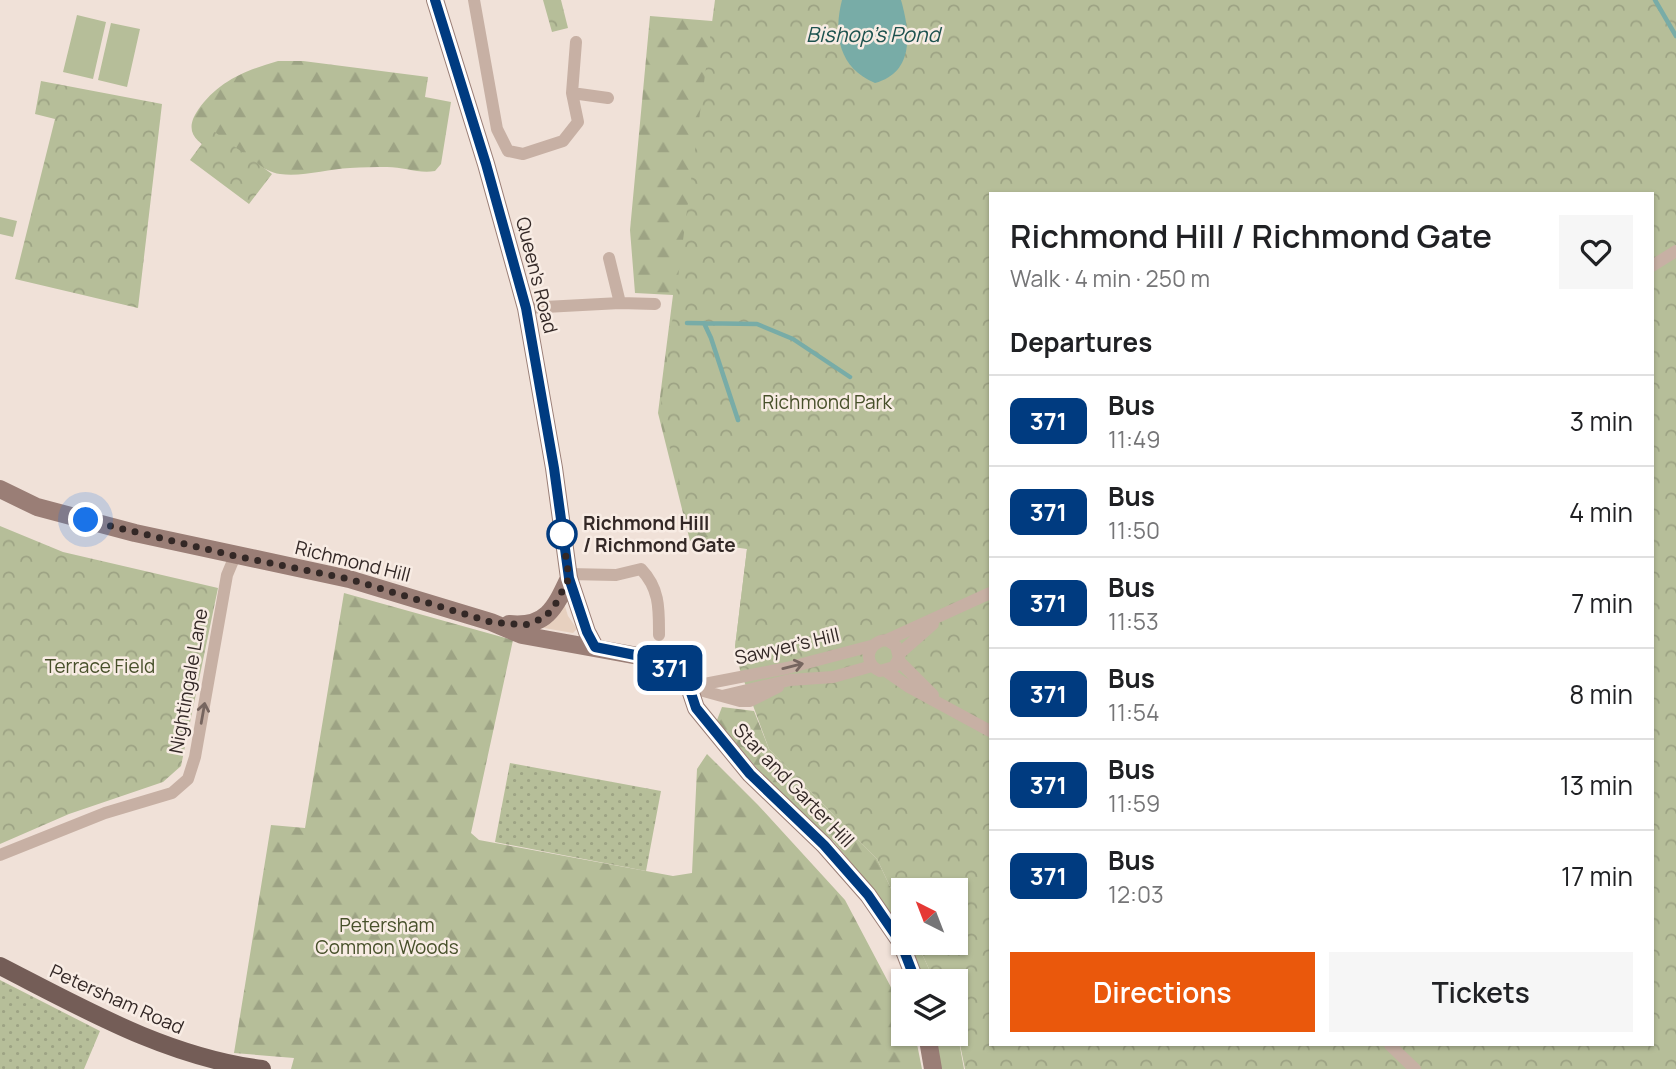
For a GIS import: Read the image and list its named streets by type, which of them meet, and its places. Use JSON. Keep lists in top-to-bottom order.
{
  "streets": {
    "main road": [
      "Queen's Road",
      "Richmond Hill",
      "Star and Garter Hill",
      "Petersham Road"
    ],
    "street": ["Sawyer's Hill", "Nightingale Lane"]
  },
  "crossings": [
    ["Queen's Road", "Richmond Hill"],
    ["Richmond Hill", "Sawyer's Hill"],
    ["Richmond Hill", "Nightingale Lane"],
    ["Richmond Hill", "Star and Garter Hill"],
    ["Sawyer's Hill", "Star and Garter Hill"]
  ],
  "one_way": ["Nightingale Lane"],
  "water": ["Bishop's Pond"],
  "parks": ["Richmond Park", "Terrace Field", "Petersham Common Woods"],
  "places": ["Richmond Hill / Richmond Gate"],
  "lines": ["bus line 371"],
  "north": "top left",
  "page": {
    "on_map": "371",
    "heading": [
      ["Richmond Hill / Richmond Gate", "Walk · 4 min · 250 m"],
      "Departures"
    ],
    "list": [
      {
        "mark": "371",
        "name": "Bus",
        "note": "11:49",
        "value": "3 min"
      },
      {
        "mark": "371",
        "name": "Bus",
        "note": "11:50",
        "value": "4 min"
      },
      {
        "mark": "371",
        "name": "Bus",
        "note": "11:53",
        "value": "7 min"
      },
      {
        "mark": "371",
        "name": "Bus",
        "note": "11:54",
        "value": "8 min"
      },
      {
        "mark": "371",
        "name": "Bus",
        "note": "11:59",
        "value": "13 min"
      },
      {
        "mark": "371",
        "name": "Bus",
        "note": "12:03",
        "value": "17 min"
      }
    ],
    "buttons": ["Directions", "Tickets"]
  }
}
